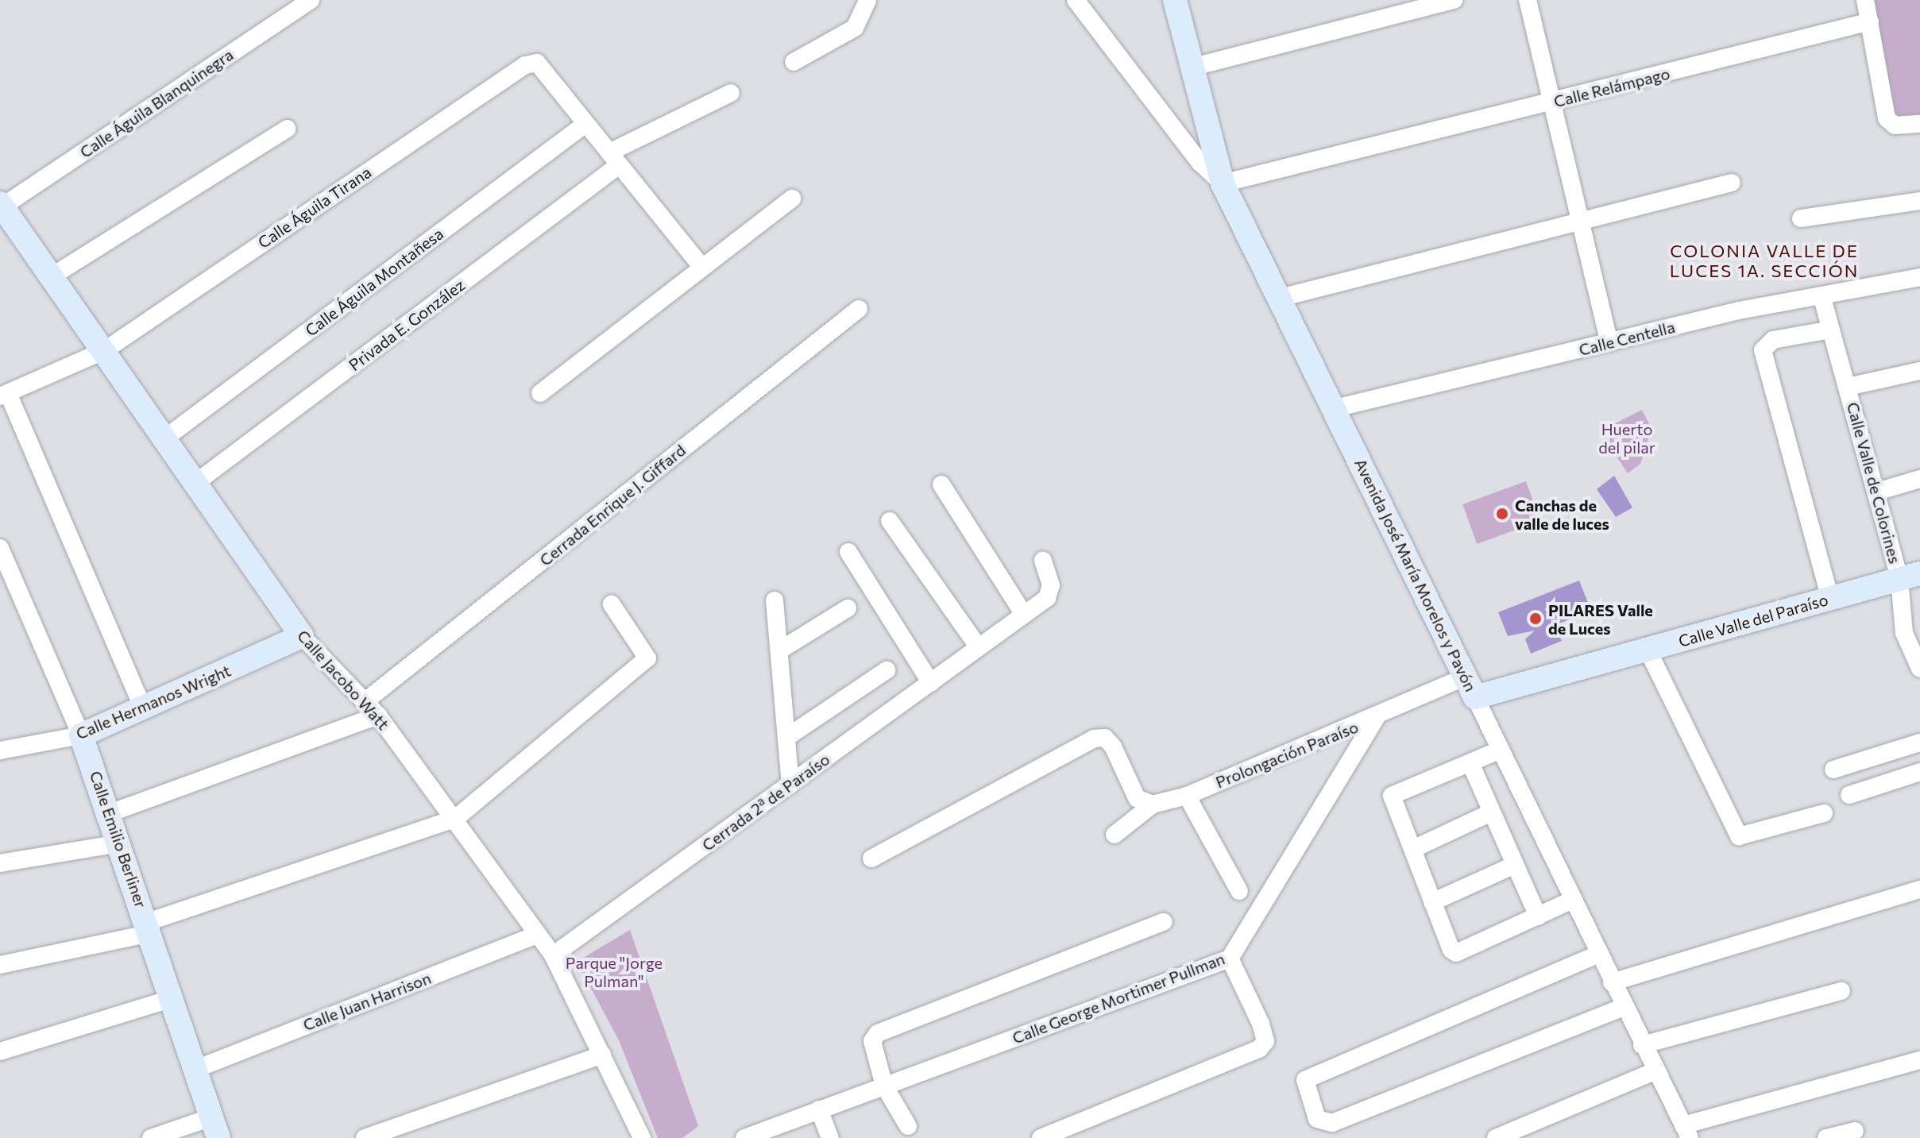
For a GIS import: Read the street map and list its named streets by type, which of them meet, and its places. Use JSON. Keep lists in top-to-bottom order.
{
  "streets": {
    "street": [
      "Calle Relámpago",
      "Calle Águila Blanquinegra",
      "Calle Águila Tirana",
      "Calle Águila Montañesa",
      "Privada E. González",
      "Calle Centella",
      "Calle Valle de Colorines",
      "Cerrada Enrique J. Giffard",
      "Avenida José María Morelos y Pavón",
      "Calle Valle del Paraíso",
      "Calle Jacobo Watt",
      "Calle Hermanos Wright",
      "Prolongación Paraíso",
      "Cerrada 2ª de Paraíso",
      "Calle Emilio Berliner",
      "Calle George Mortimer Pullman",
      "Calle Juan Harrison"
    ]
  },
  "crossings": [
    ["Calle Relámpago", "Avenida José María Morelos y Pavón"],
    ["Calle Águila Blanquinegra", "Calle Jacobo Watt"],
    ["Calle Águila Tirana", "Calle Águila Montañesa"],
    ["Calle Águila Tirana", "Calle Jacobo Watt"],
    ["Calle Águila Montañesa", "Calle Jacobo Watt"],
    ["Privada E. González", "Calle Jacobo Watt"],
    ["Calle Centella", "Calle Valle de Colorines"],
    ["Calle Centella", "Avenida José María Morelos y Pavón"],
    ["Calle Valle de Colorines", "Calle Valle del Paraíso"],
    ["Cerrada Enrique J. Giffard", "Calle Jacobo Watt"],
    ["Avenida José María Morelos y Pavón", "Calle Valle del Paraíso"],
    ["Avenida José María Morelos y Pavón", "Prolongación Paraíso"],
    ["Calle Valle del Paraíso", "Prolongación Paraíso"],
    ["Calle Jacobo Watt", "Calle Hermanos Wright"],
    ["Calle Jacobo Watt", "Cerrada 2ª de Paraíso"],
    ["Calle Jacobo Watt", "Calle Juan Harrison"],
    ["Calle Hermanos Wright", "Calle Emilio Berliner"],
    ["Prolongación Paraíso", "Calle George Mortimer Pullman"],
    ["Calle Emilio Berliner", "Calle Juan Harrison"]
  ],
  "districts": ["COLONIA VALLE DE LUCES 1A. SECCIÓN"],
  "parks": ["Huerto del pilar", "Parque \"Jorge Pulman\""],
  "places": ["Canchas de valle de luces", "PILARES Valle de Luces"]
}
